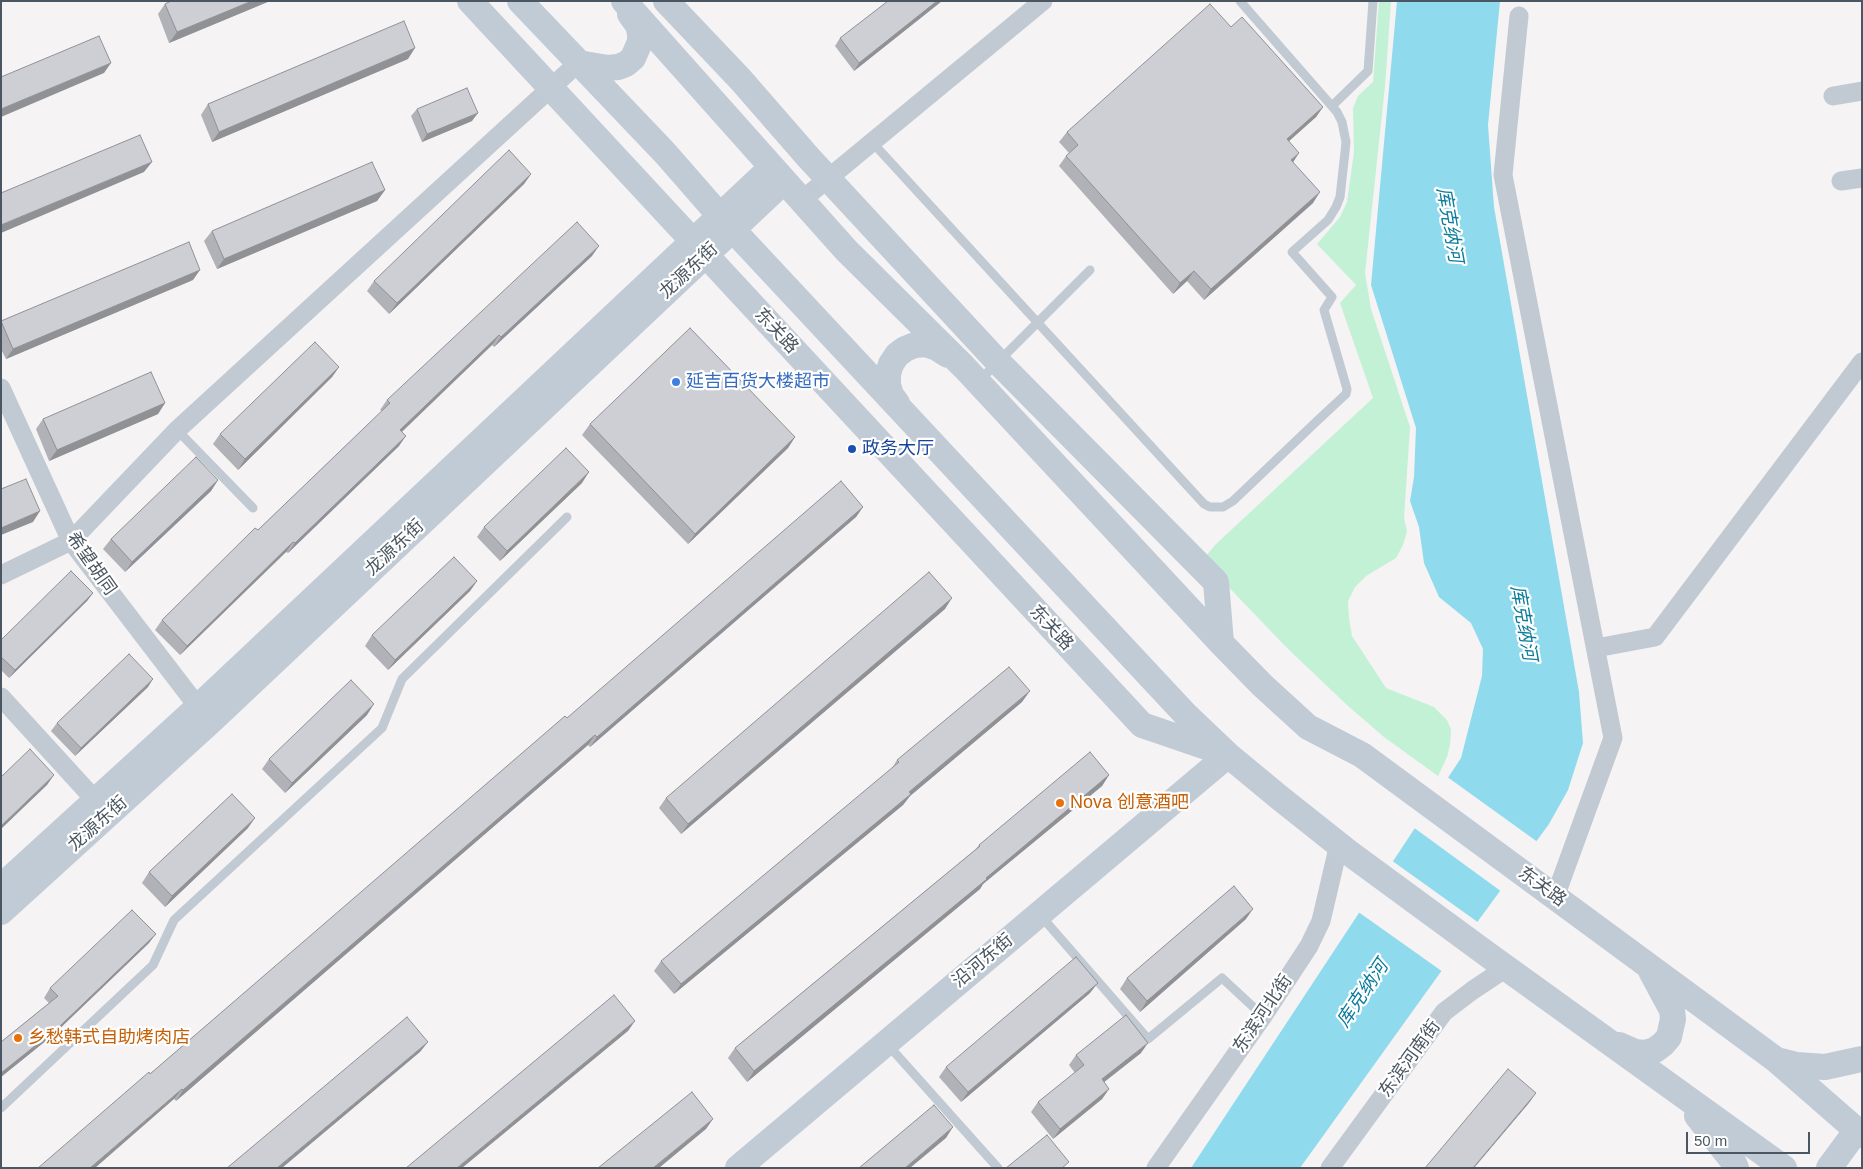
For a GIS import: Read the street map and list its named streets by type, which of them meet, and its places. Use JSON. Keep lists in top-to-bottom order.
{
  "streets": {
    "main road": ["龙源东街", "东关路", "沿河东街"],
    "street": ["希望胡同", "东滨河北街", "东滨河南街"]
  },
  "crossings": [
    ["龙源东街", "东关路"],
    ["龙源东街", "希望胡同"],
    ["东关路", "沿河东街"],
    ["东关路", "东滨河北街"],
    ["东关路", "东滨河南街"]
  ],
  "water": ["库克纳河"],
  "places": [
    "延吉百货大楼超市",
    "政务大厅",
    "Nova 创意酒吧",
    "乡愁韩式自助烤肉店"
  ],
  "scale_bar": "50 m"
}
